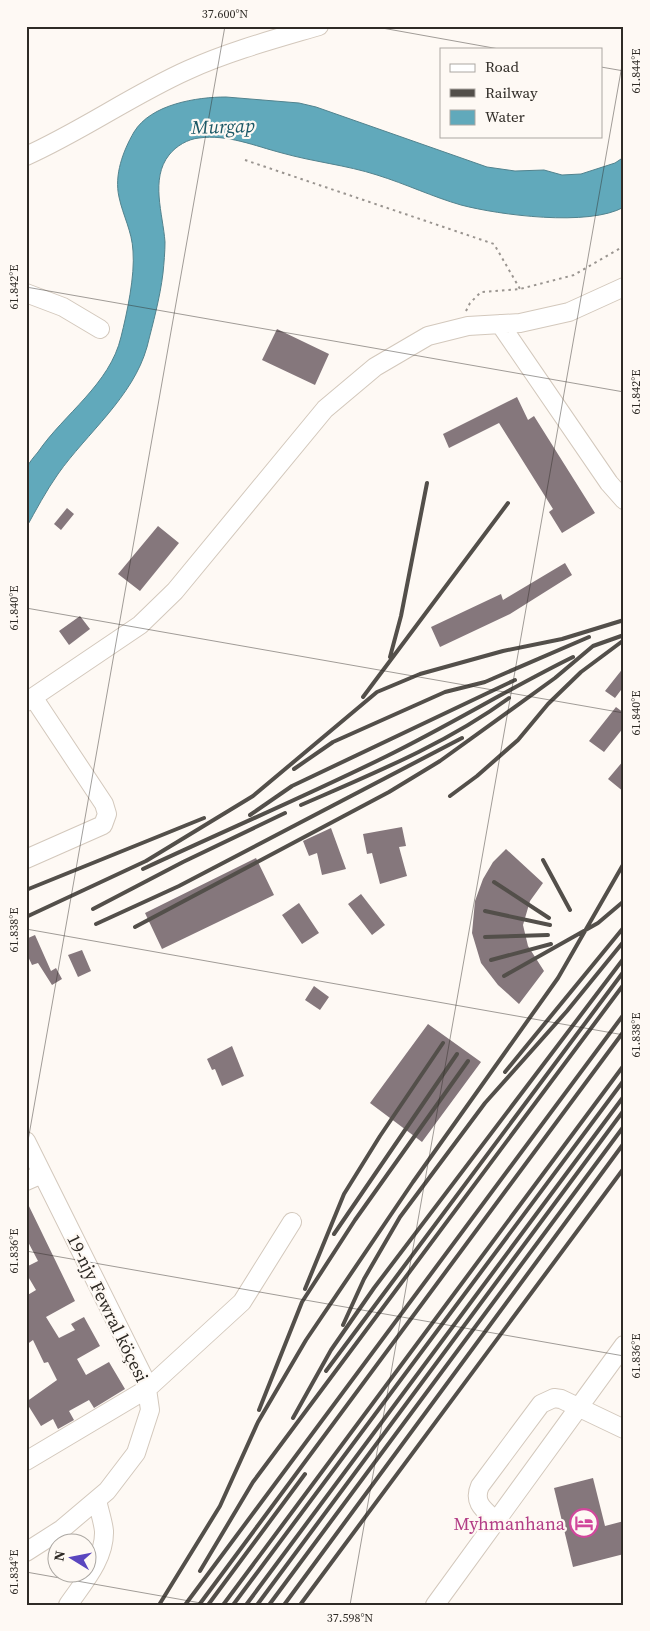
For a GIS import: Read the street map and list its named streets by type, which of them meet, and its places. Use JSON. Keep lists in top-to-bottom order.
{
  "streets": {
    "street": ["19-njy Fewral köçesi"]
  },
  "water": ["Murgap"],
  "places": {
    "hotel": ["Myhmanhana"]
  },
  "legend": ["Road", "Railway", "Water"],
  "north": "left",
  "coordinates": [
    "37.600°N",
    "61.844°E",
    "61.842°E",
    "61.840°E",
    "61.838°E",
    "61.836°E",
    "61.834°E",
    "37.598°N"
  ]
}
